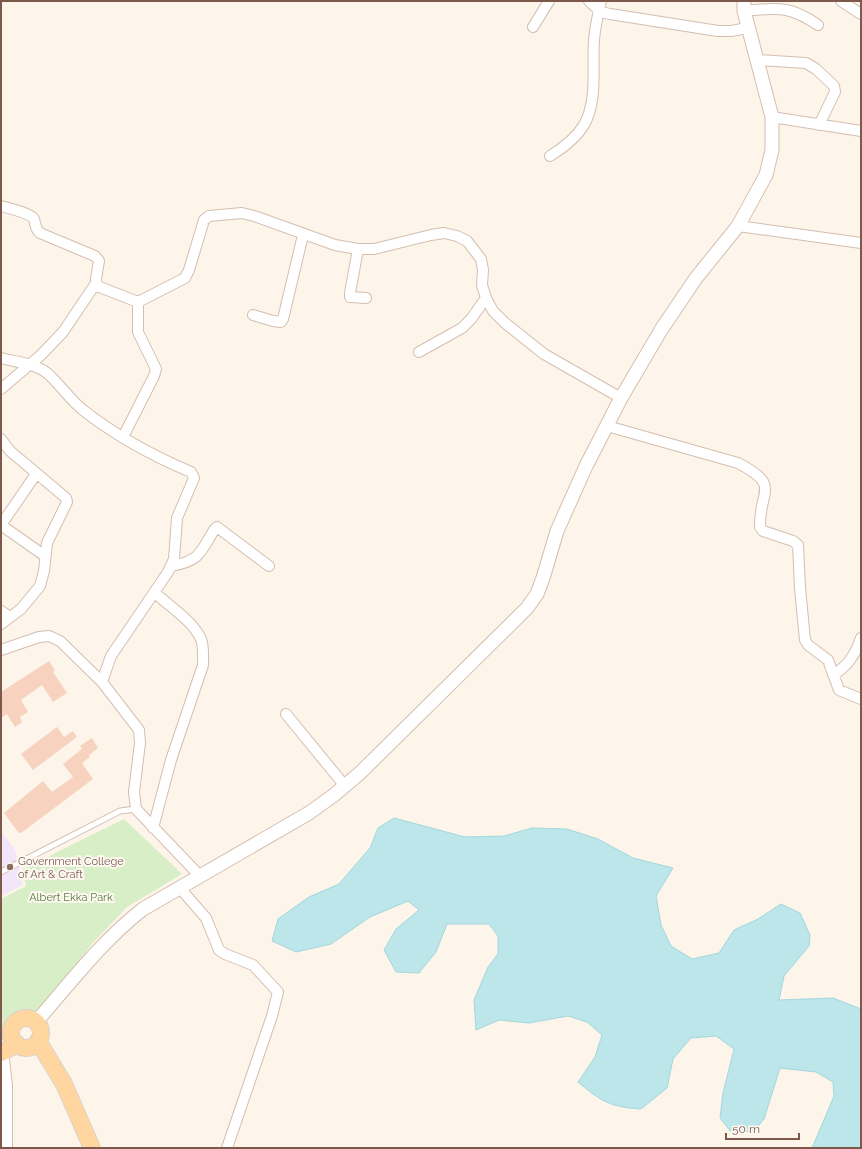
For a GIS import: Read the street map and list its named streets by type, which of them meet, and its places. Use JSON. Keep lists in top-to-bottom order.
{
  "parks": ["Albert Ekka Park"],
  "places": ["Government College of Art & Craft"],
  "scale_bar": "50 m"
}
